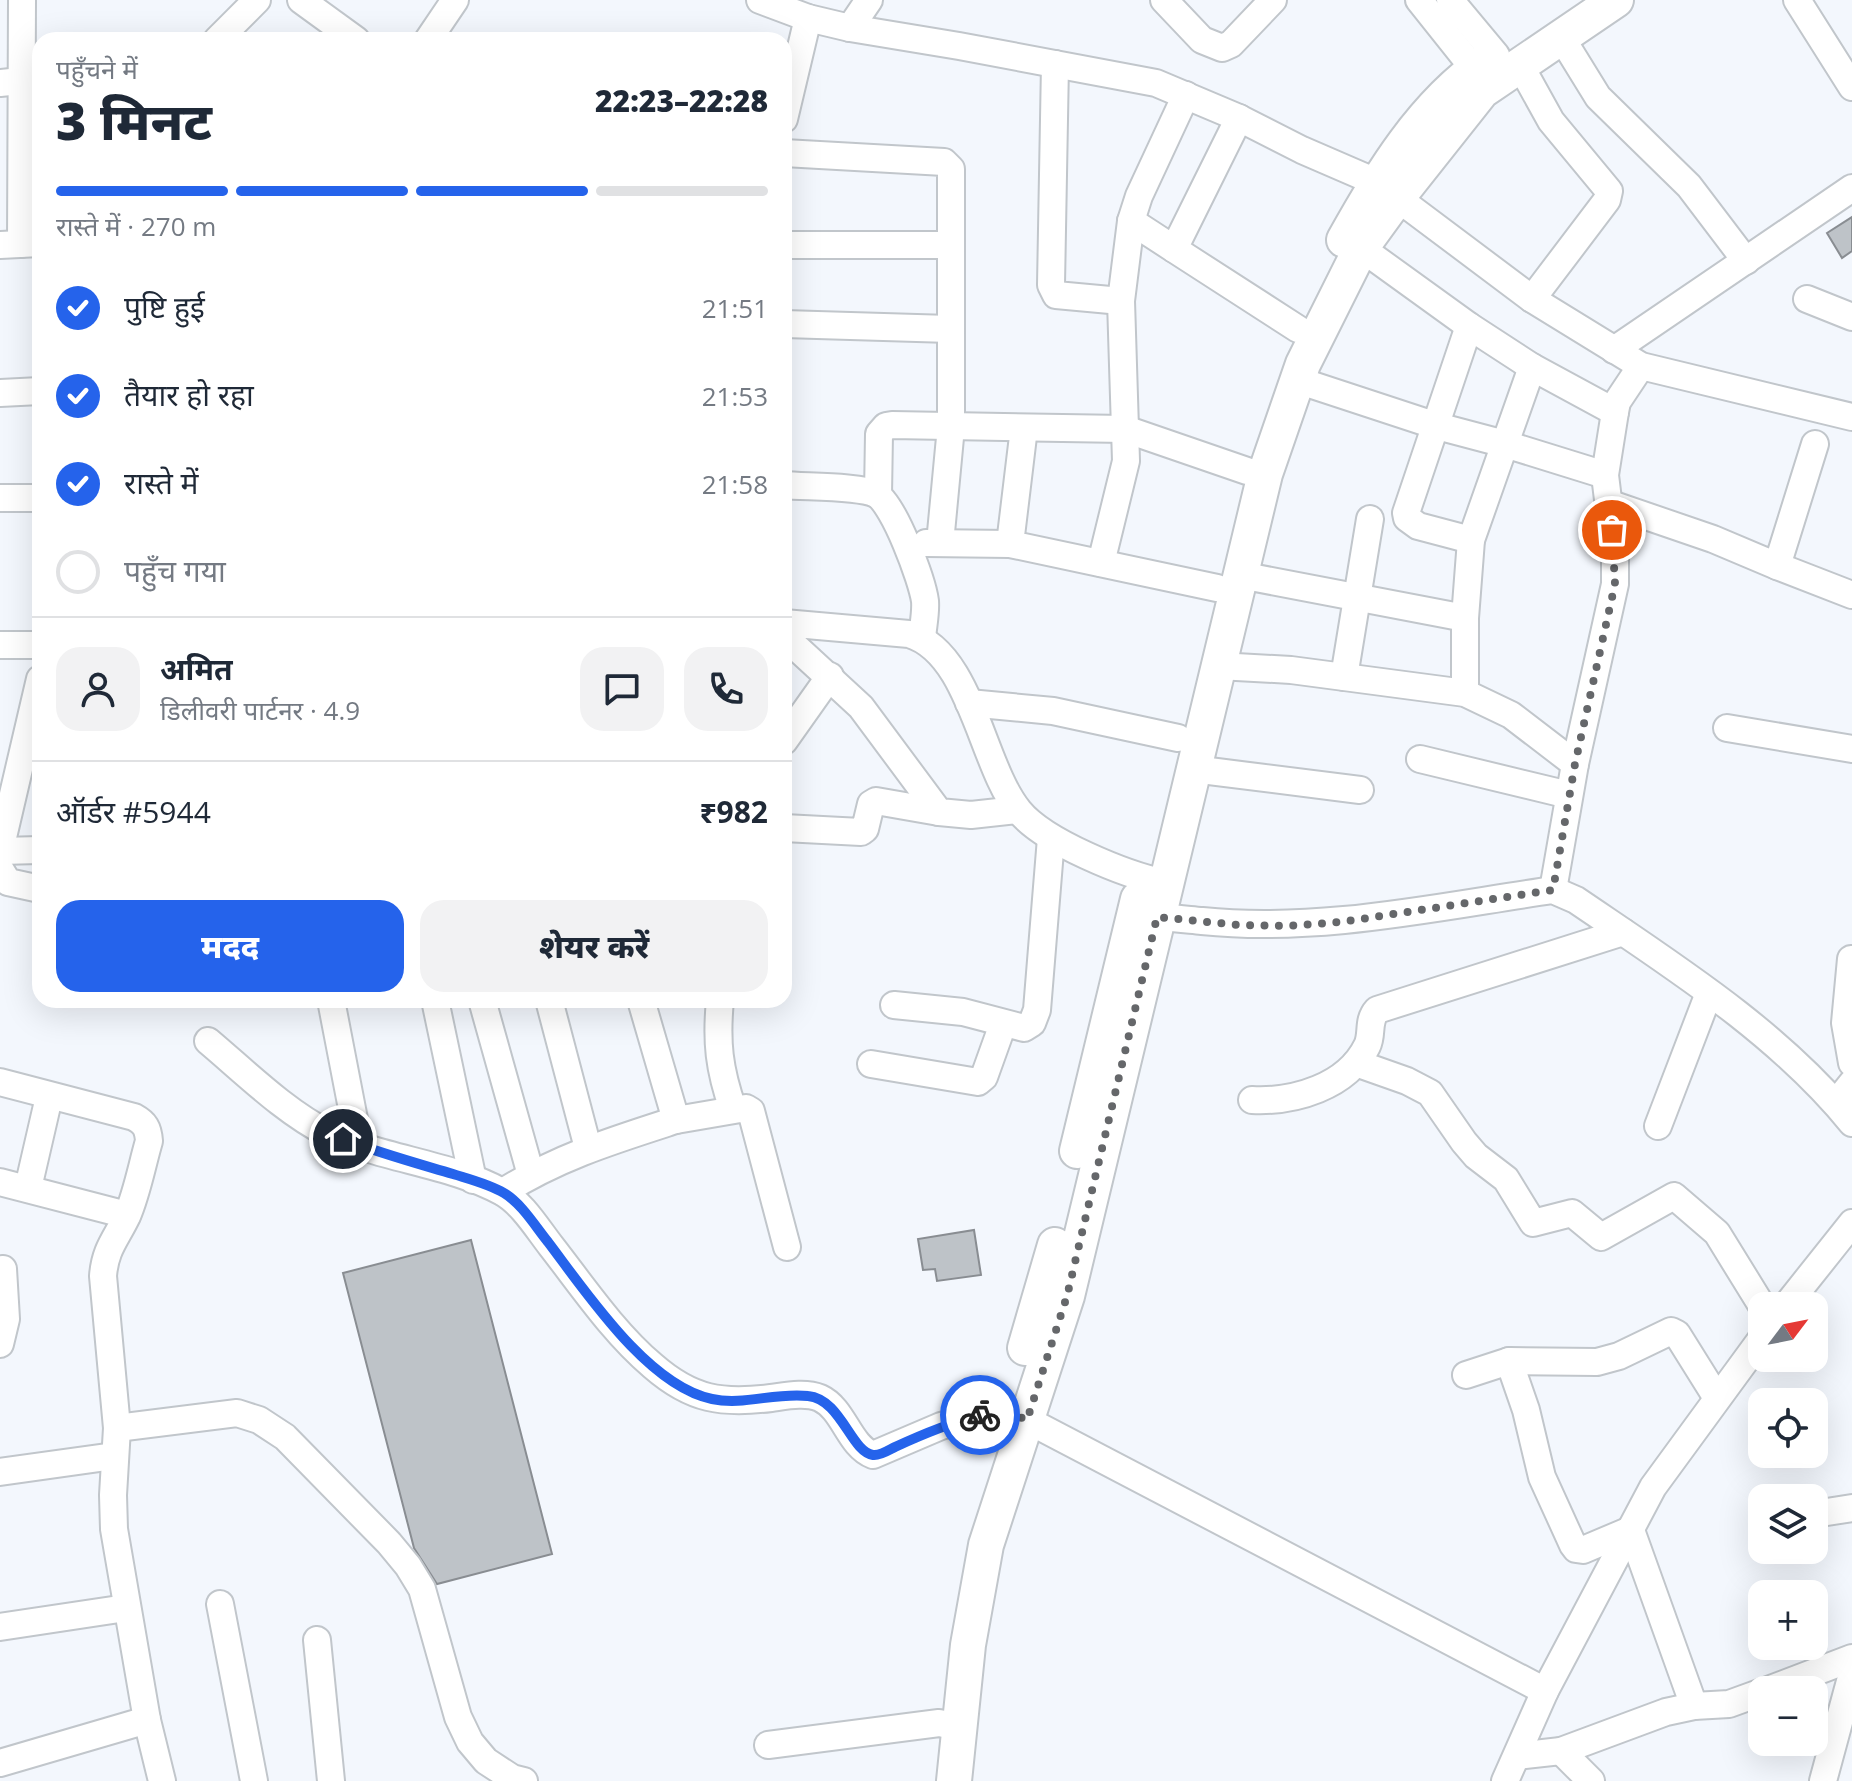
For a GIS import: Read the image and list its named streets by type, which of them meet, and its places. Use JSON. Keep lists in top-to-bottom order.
{
  "north": "top right",
  "page": {
    "heading": ["3 मिनट", "पहुँचने में", "22:23–22:28"],
    "panel": [
      "अमित",
      "डिलीवरी पार्टनर · 4.9",
      "ऑर्डर #5944",
      "₹982"
    ],
    "bar": "रास्ते में · 270 m",
    "list": [
      ["पुष्टि हुई", "21:51"],
      ["तैयार हो रहा", "21:53"],
      ["रास्ते में", "21:58"],
      "पहुँच गया"
    ],
    "buttons": ["मदद", "शेयर करें"],
    "map_buttons": ["+", "−"]
  }
}
